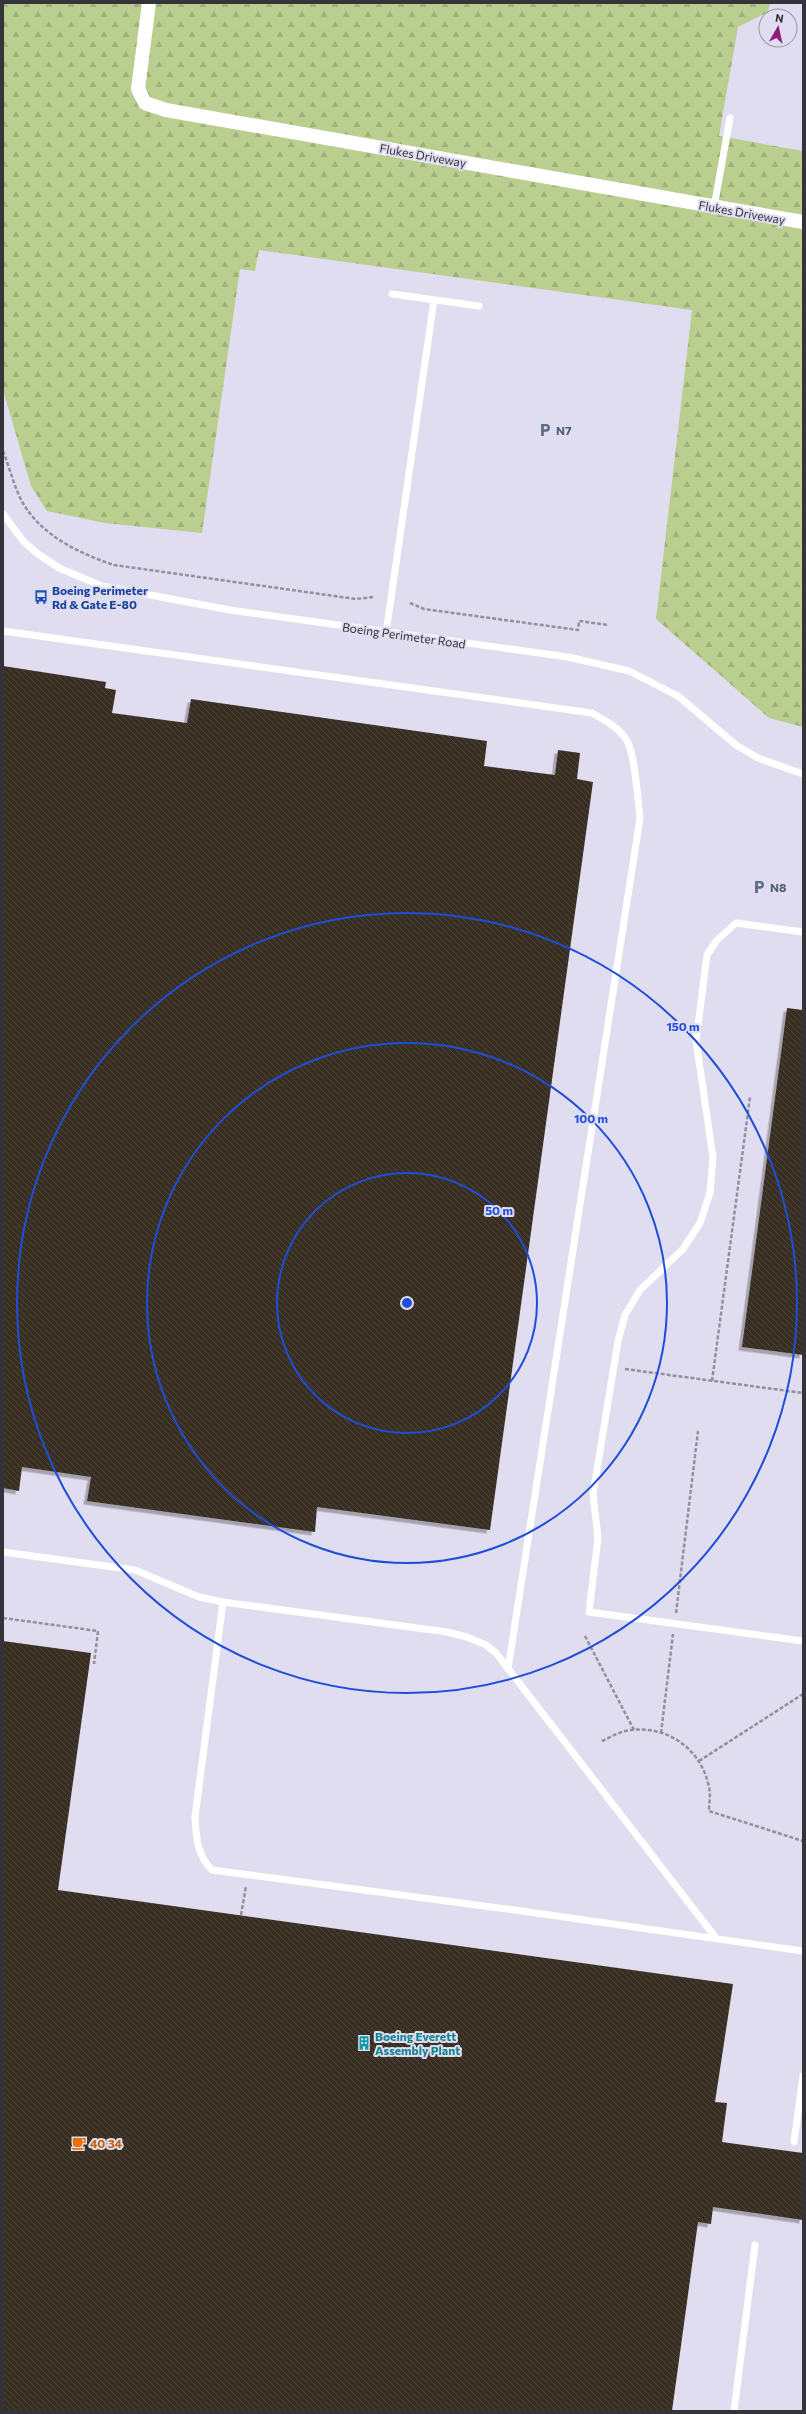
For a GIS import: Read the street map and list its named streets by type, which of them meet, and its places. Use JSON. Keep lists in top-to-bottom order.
{
  "streets": {
    "street": ["Flukes Driveway"],
    "lane": ["Boeing Perimeter Road"]
  },
  "places": {
    "parking": ["N7", "N8"],
    "bus stop": ["Boeing Perimeter Rd & Gate E-80"],
    "building": ["Boeing Everett Assembly Plant"],
    "cafe": ["40 34"]
  },
  "north": "top",
  "rings": ["150 m", "100 m", "50 m"]
}
